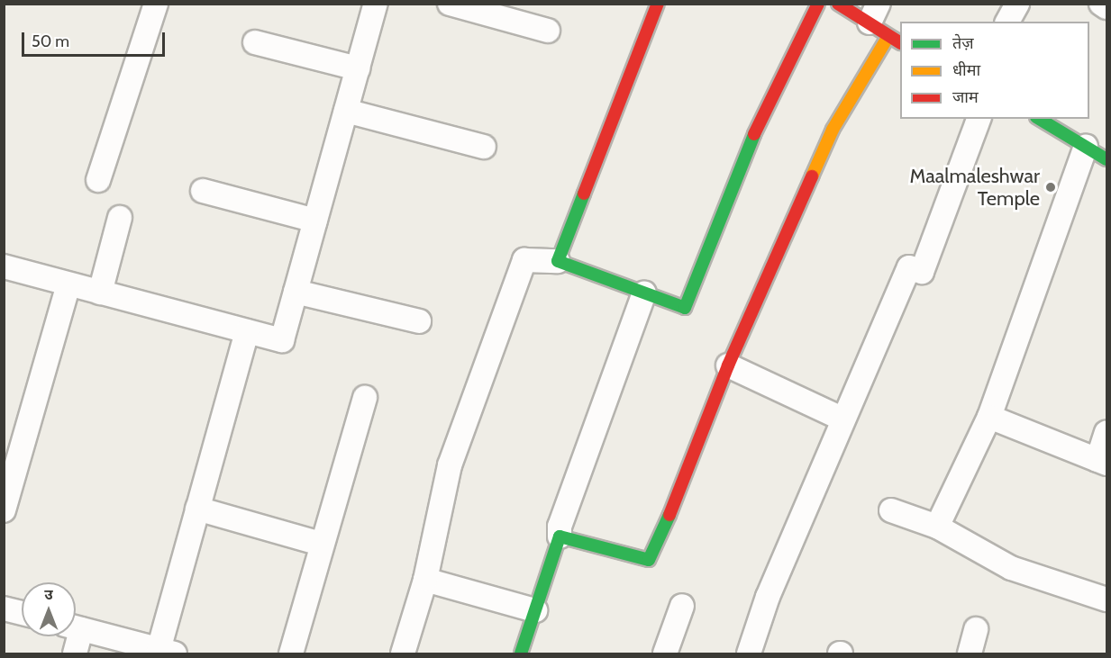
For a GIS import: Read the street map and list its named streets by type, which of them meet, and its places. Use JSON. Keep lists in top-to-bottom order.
{
  "places": ["Maalmaleshwar Temple"],
  "legend": ["तेज़", "धीमा", "जाम"],
  "scale_bar": "50 m",
  "north": "top"
}
